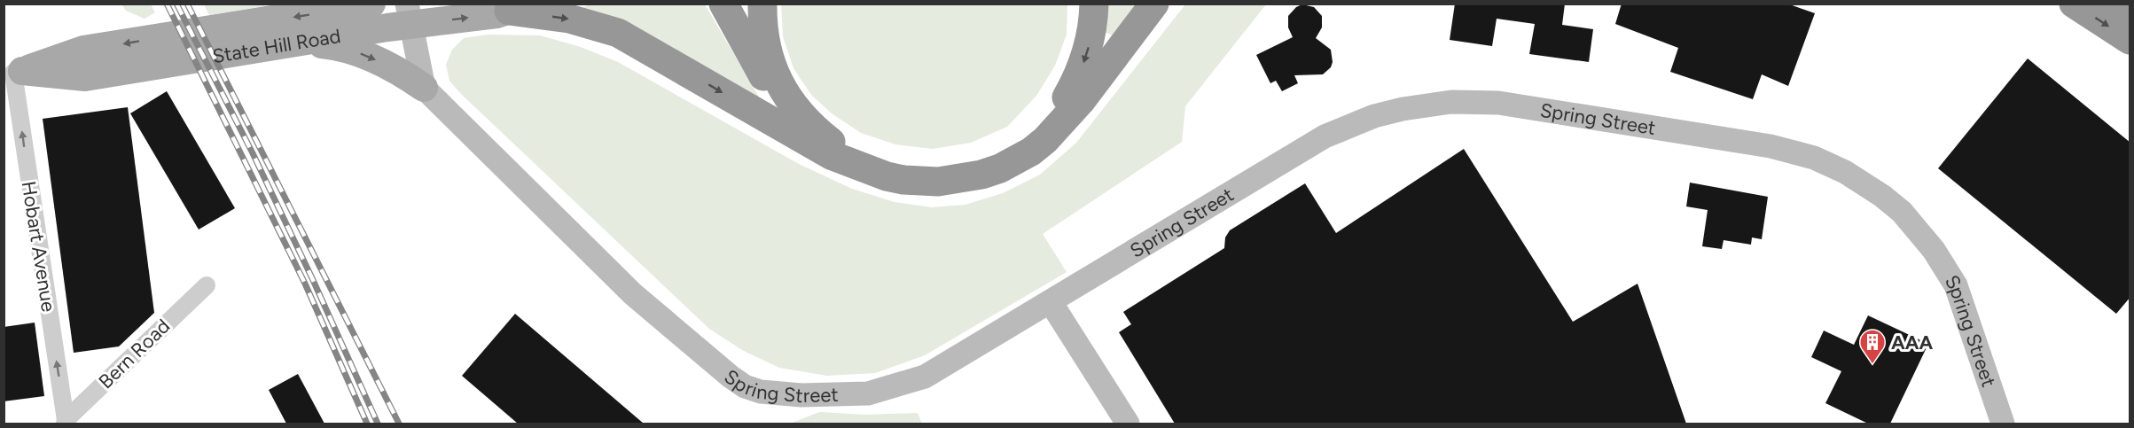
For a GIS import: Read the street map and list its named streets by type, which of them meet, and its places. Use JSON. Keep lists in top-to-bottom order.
{
  "streets": {
    "main road": ["State Hill Road"],
    "street": ["Spring Street", "Hobart Avenue", "Bern Road"]
  },
  "crossings": [
    ["State Hill Road", "Hobart Avenue"],
    ["Hobart Avenue", "Bern Road"]
  ],
  "one_way": ["Hobart Avenue"],
  "places": {
    "building": ["AAA"]
  }
}
